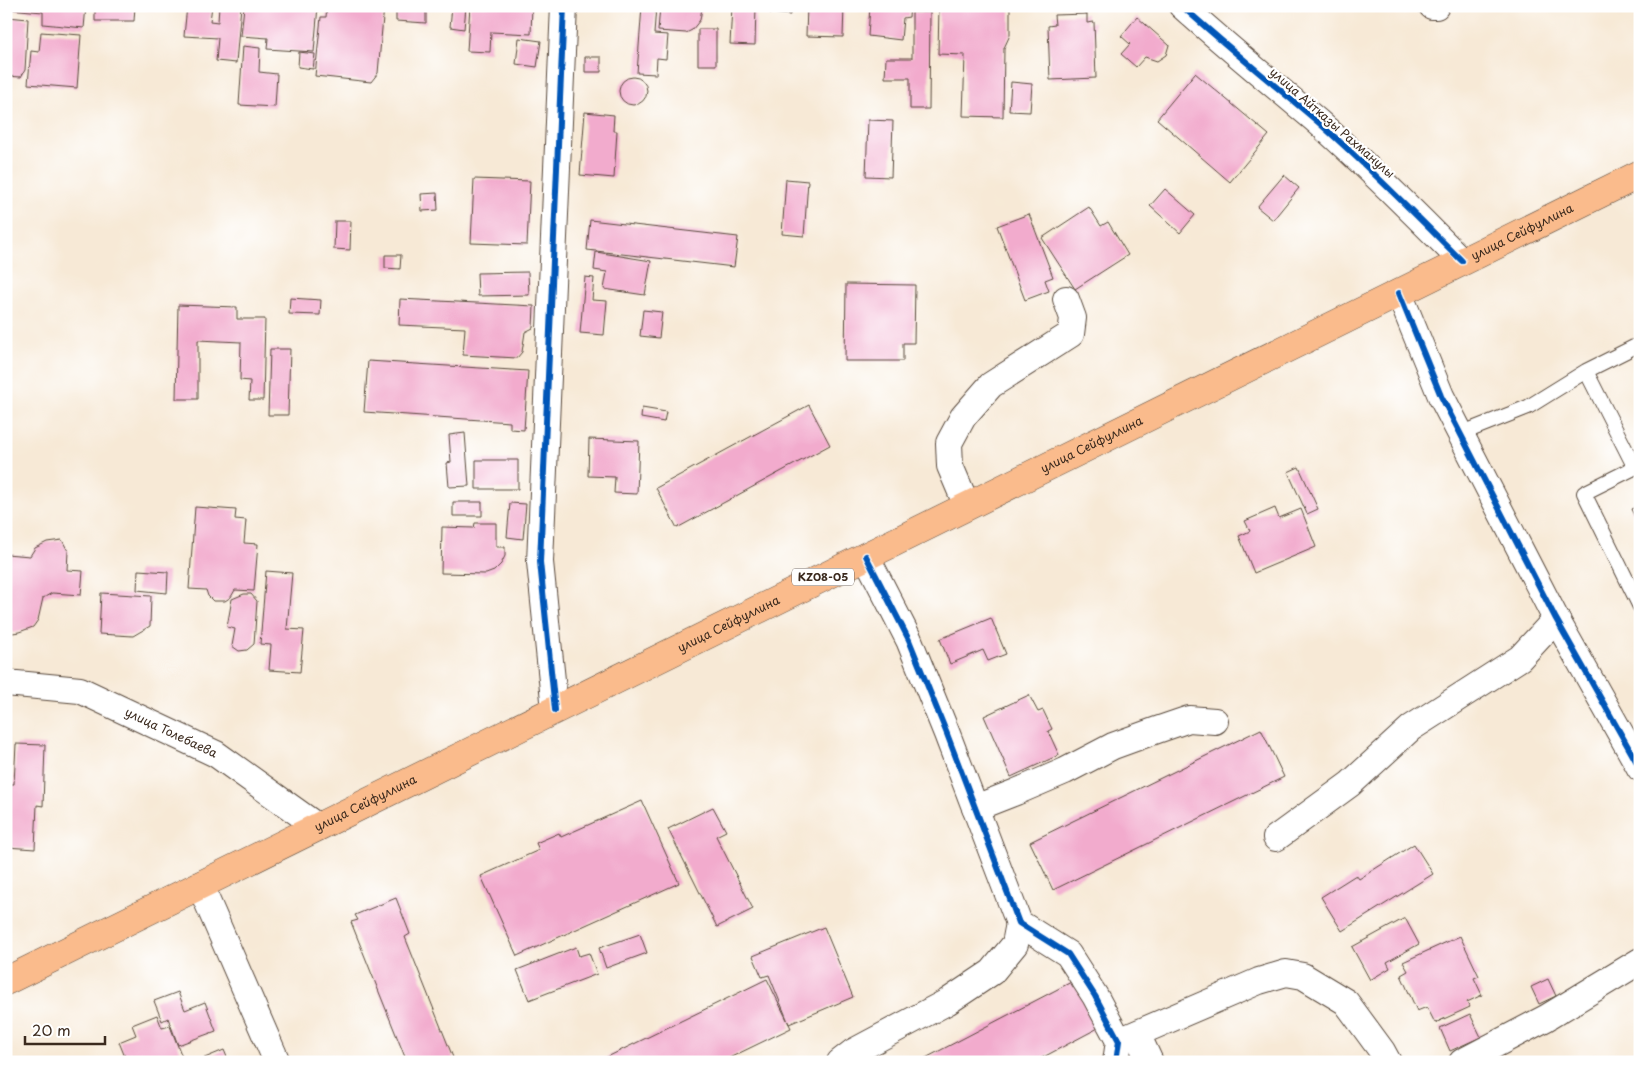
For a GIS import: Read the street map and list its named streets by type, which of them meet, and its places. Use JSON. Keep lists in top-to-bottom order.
{
  "streets": {
    "main road": ["улица Сейфуллина", "KZ08-05"],
    "street": ["улица Айтказы Рахманулы", "улица Толебаева"]
  },
  "crossings": [
    ["улица Айтказы Рахманулы", "улица Сейфуллина"],
    ["улица Сейфуллина", "улица Толебаева"]
  ],
  "scale_bar": "20 m"
}
